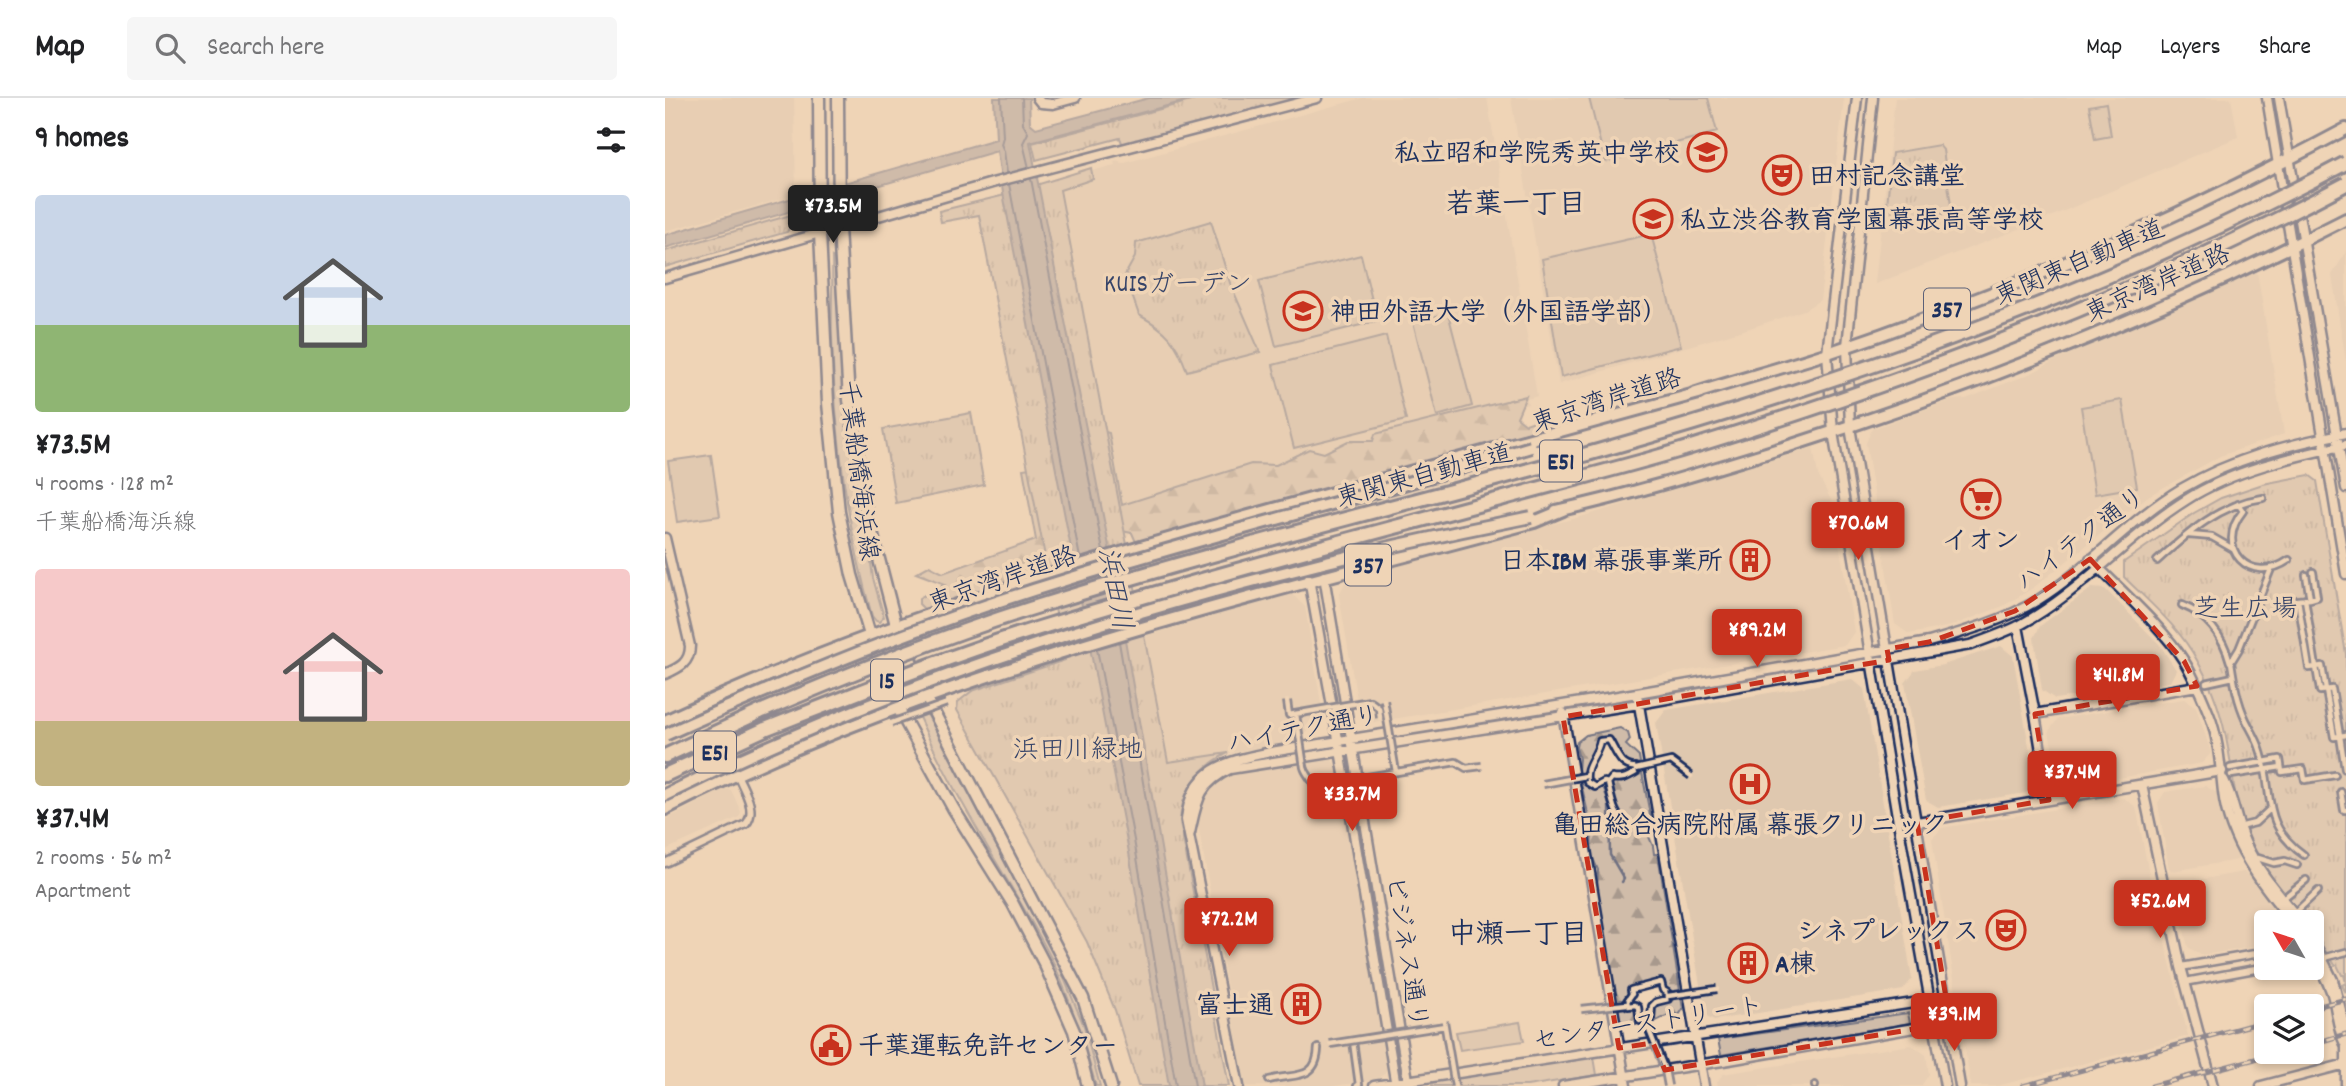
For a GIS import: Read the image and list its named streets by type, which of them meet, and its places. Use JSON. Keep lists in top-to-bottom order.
{
  "streets": {
    "highway": [
      "東関東自動車道",
      "東京湾岸道路",
      "357",
      "E51"
    ],
    "main road": ["千葉船橋海浜線", "15"],
    "street": ["ハイテク通り", "ビジネス通り", "センターストリート"]
  },
  "crossings": [
    ["東京湾岸道路", "357"],
    ["357", "千葉船橋海浜線"],
    ["357", "ビジネス通り"],
    ["ハイテク通り", "ビジネス通り"],
    ["ビジネス通り", "センターストリート"]
  ],
  "districts": ["若葉一丁目", "中瀬一丁目"],
  "water": ["浜田川"],
  "parks": ["KUISガーデン", "芝生広場", "浜田川緑地"],
  "places": {
    "school or university": ["私立昭和学院秀英中学校", "私立渋谷教育学園幕張高等学校", "神田外語大学（外国語学部）"],
    "theatre": ["田村記念講堂", "シネプレックス"],
    "supermarket": ["イオン"],
    "building": ["日本IBM 幕張事業所", "A棟", "富士通"],
    "hospital": ["亀田総合病院附属 幕張クリニック"],
    "public building": ["千葉運転免許センター"]
  },
  "north": "top left",
  "page": {
    "header": "Map",
    "search": "Search here",
    "nav": ["Map", "Layers", "Share"],
    "heading": "9 homes",
    "list": [
      {
        "name": "¥73.5M",
        "note": "4 rooms · 128 m² · 千葉船橋海浜線"
      },
      {
        "name": "¥37.4M",
        "note": "2 rooms · 56 m² · Apartment"
      }
    ],
    "price": [
      "¥73.5M",
      "¥70.6M",
      "¥89.2M",
      "¥41.8M",
      "¥37.4M",
      "¥33.7M",
      "¥52.6M",
      "¥72.2M",
      "¥39.1M"
    ]
  }
}
